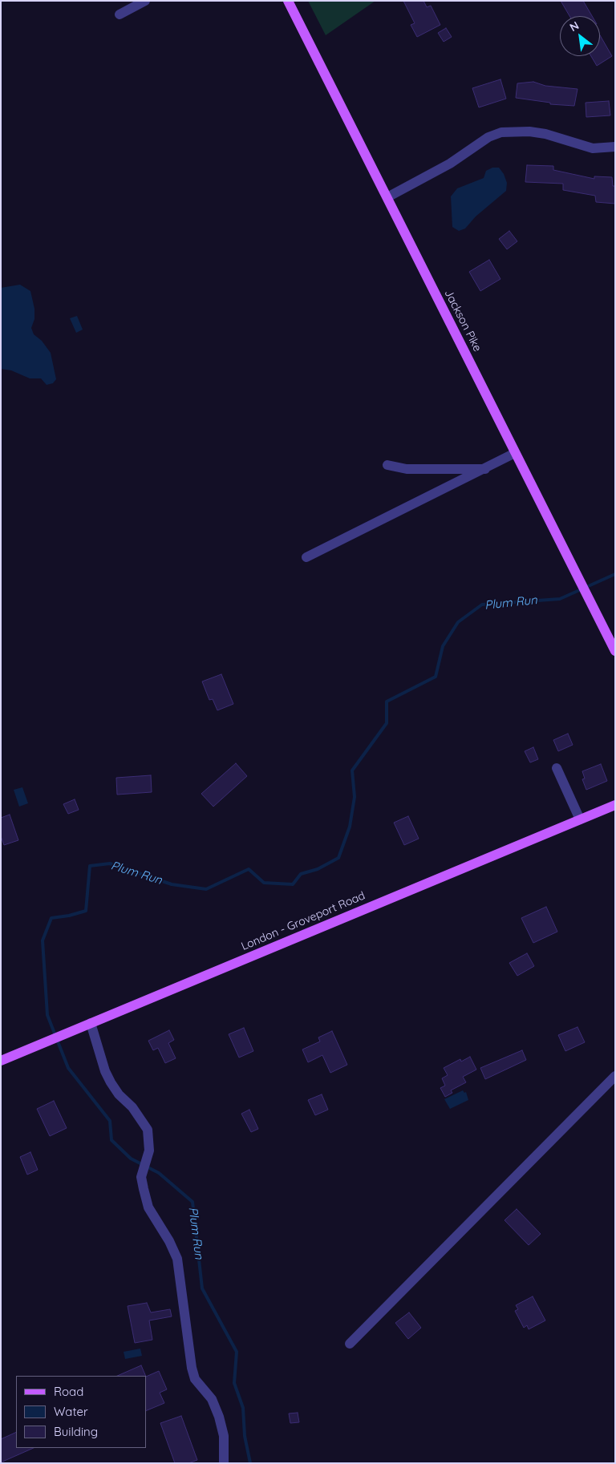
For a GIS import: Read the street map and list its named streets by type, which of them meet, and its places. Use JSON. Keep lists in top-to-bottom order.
{
  "streets": {
    "main road": ["Jackson Pike", "London - Groveport Road"]
  },
  "water": ["Plum Run"],
  "legend": ["Road", "Water", "Building"],
  "north": "top left"
}
